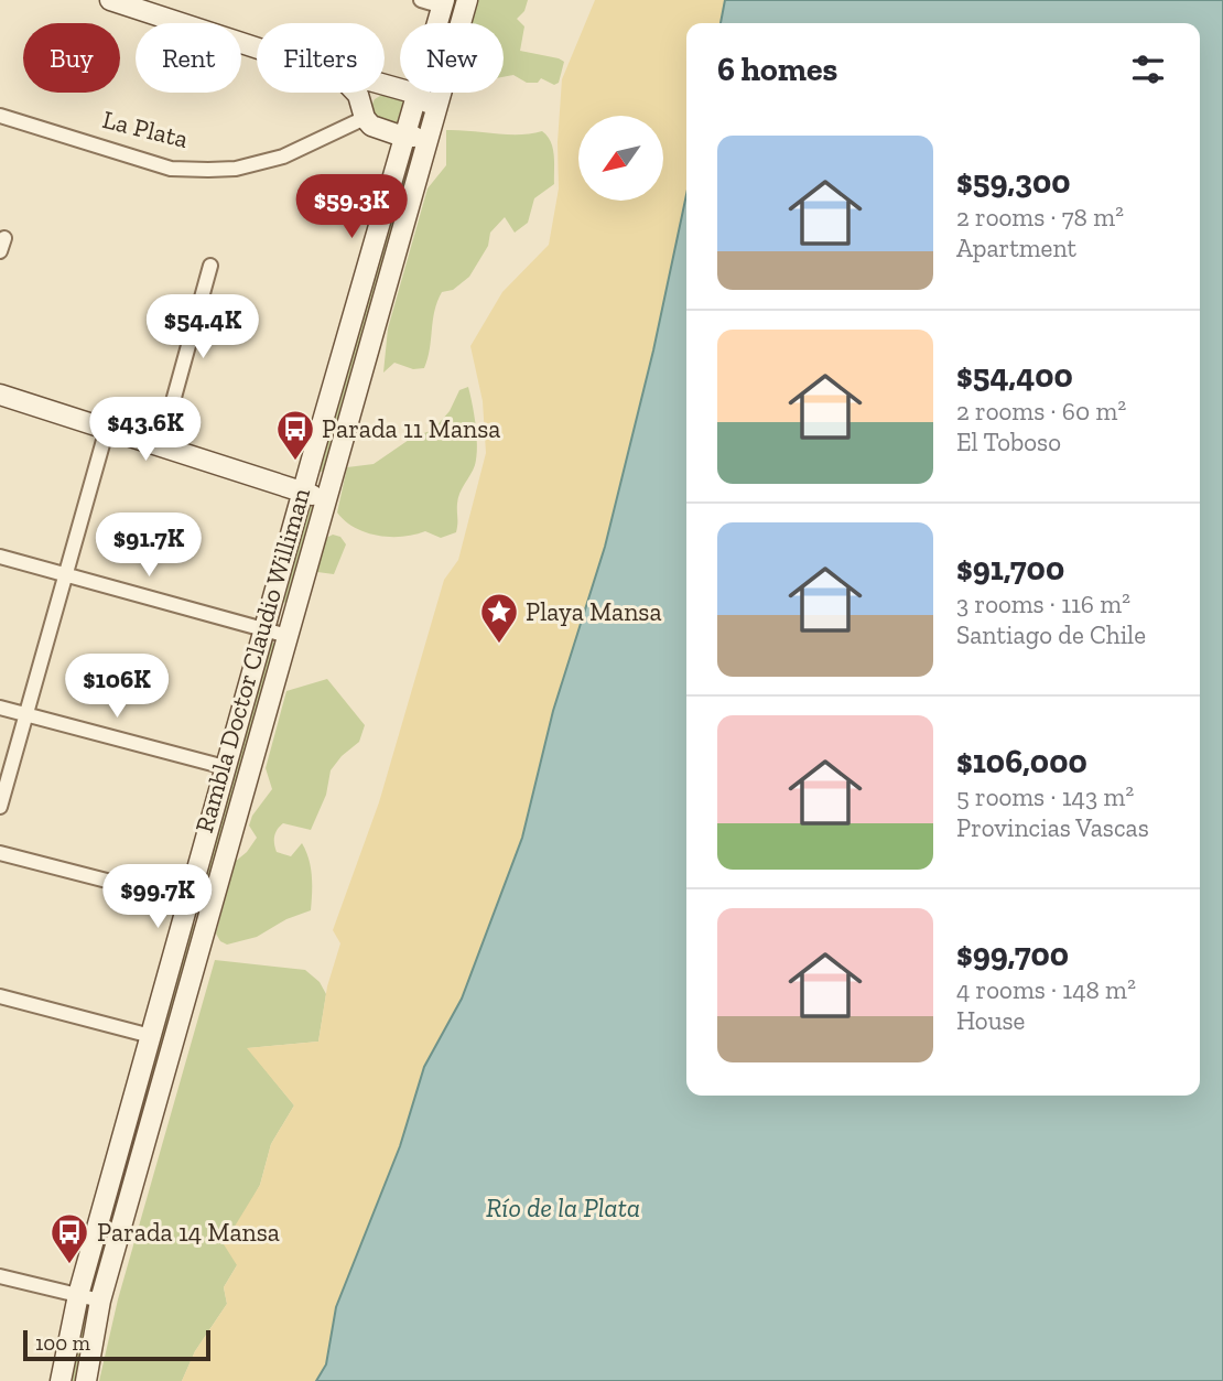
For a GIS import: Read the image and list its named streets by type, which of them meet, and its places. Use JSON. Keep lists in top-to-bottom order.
{
  "streets": {
    "main road": ["Rambla Doctor Claudio Williman"],
    "street": ["La Plata"]
  },
  "water": ["Río de la Plata"],
  "places": {
    "bus stop": ["Parada 11 Mansa", "Parada 14 Mansa"],
    "place": ["Playa Mansa"]
  },
  "scale_bar": "100 m",
  "north": "bottom left",
  "page": {
    "chip": [
      "Buy",
      "Rent",
      "Filters",
      "New"
    ],
    "heading": "6 homes",
    "list": [
      {
        "name": "$59,300",
        "note": "2 rooms · 78 m² · Apartment"
      },
      {
        "name": "$54,400",
        "note": "2 rooms · 60 m² · El Toboso"
      },
      {
        "name": "$91,700",
        "note": "3 rooms · 116 m² · Santiago de Chile"
      },
      {
        "name": "$106,000",
        "note": "5 rooms · 143 m² · Provincias Vascas"
      },
      {
        "name": "$99,700",
        "note": "4 rooms · 148 m² · House"
      }
    ],
    "price": [
      "$59.3K",
      "$54.4K",
      "$43.6K",
      "$91.7K",
      "$106K",
      "$99.7K"
    ],
    "scale": "100 m"
  }
}
